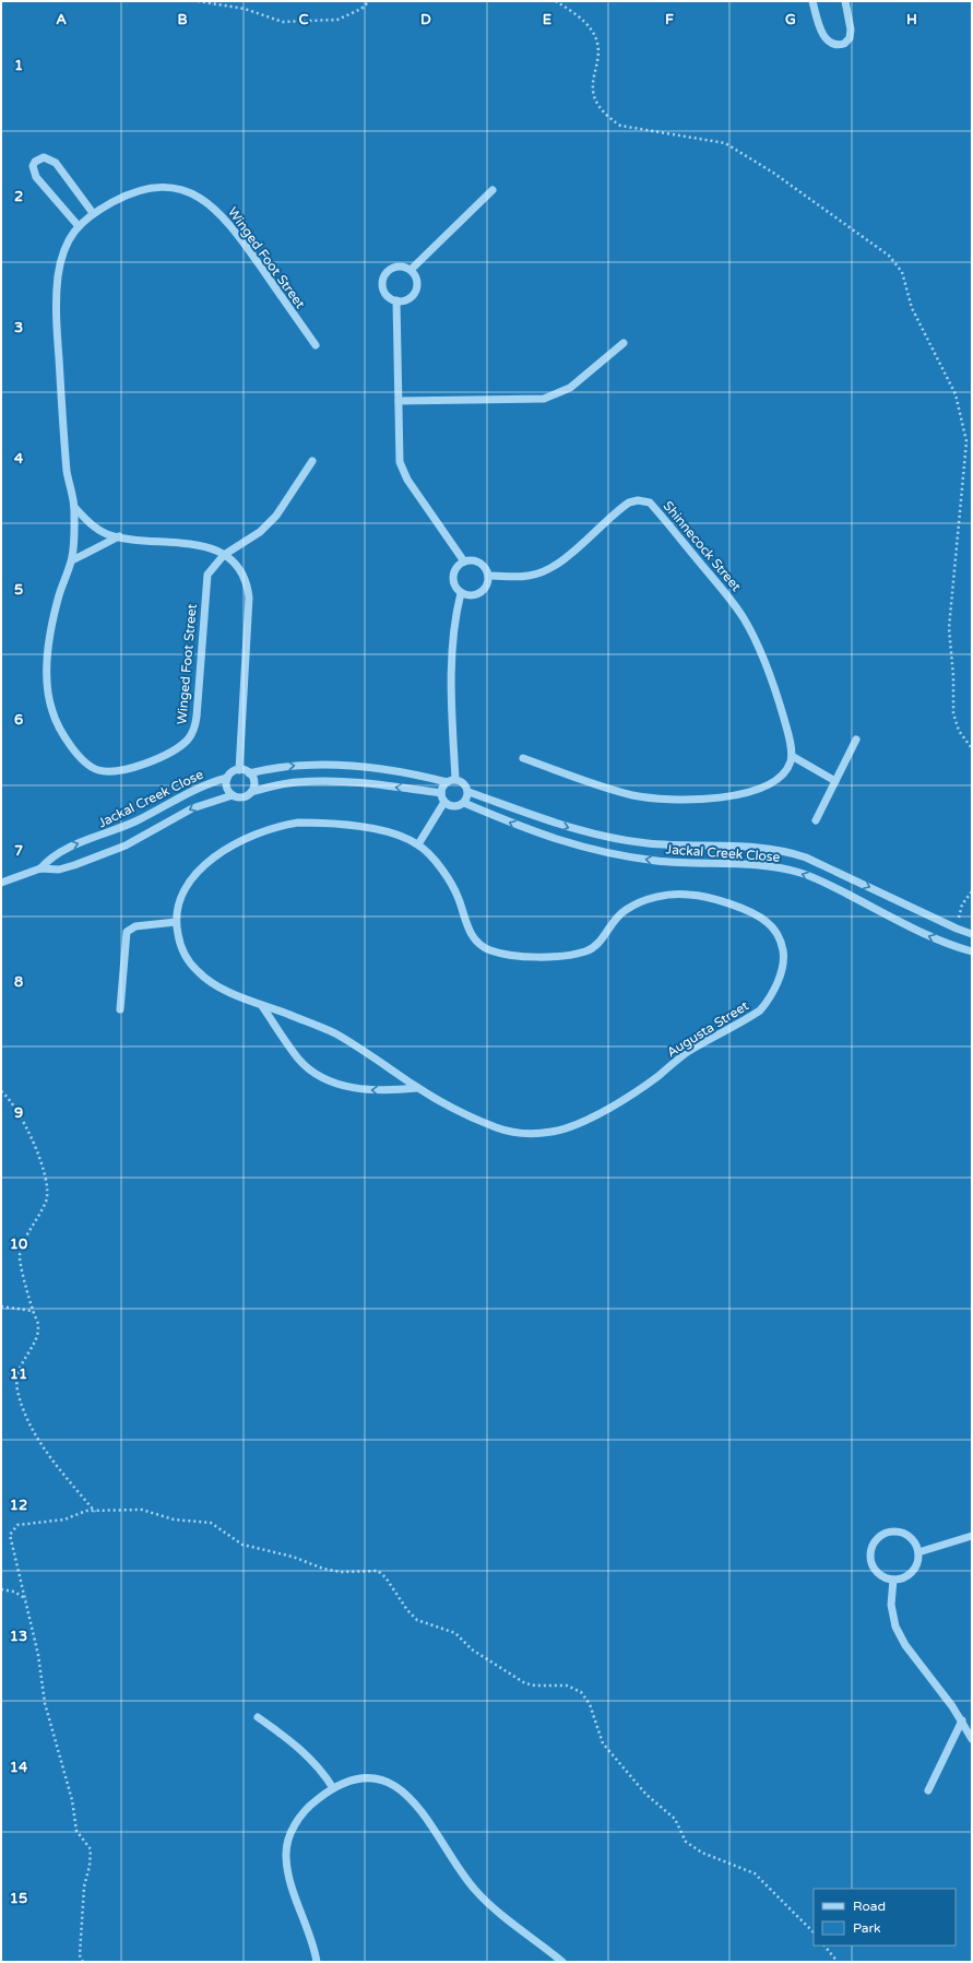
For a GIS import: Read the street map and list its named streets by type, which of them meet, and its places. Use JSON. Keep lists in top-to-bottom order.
{
  "streets": {
    "street": [
      "Winged Foot Street",
      "Shinnecock Street",
      "Jackal Creek Close",
      "Augusta Street"
    ]
  },
  "legend": ["Road", "Park"],
  "grid": {
    "columns": [
      "A",
      "B",
      "C",
      "D",
      "E",
      "F",
      "G",
      "H"
    ],
    "rows": [
      "1",
      "2",
      "3",
      "4",
      "5",
      "6",
      "7",
      "8",
      "9",
      "10",
      "11",
      "12",
      "13",
      "14",
      "15"
    ]
  }
}
